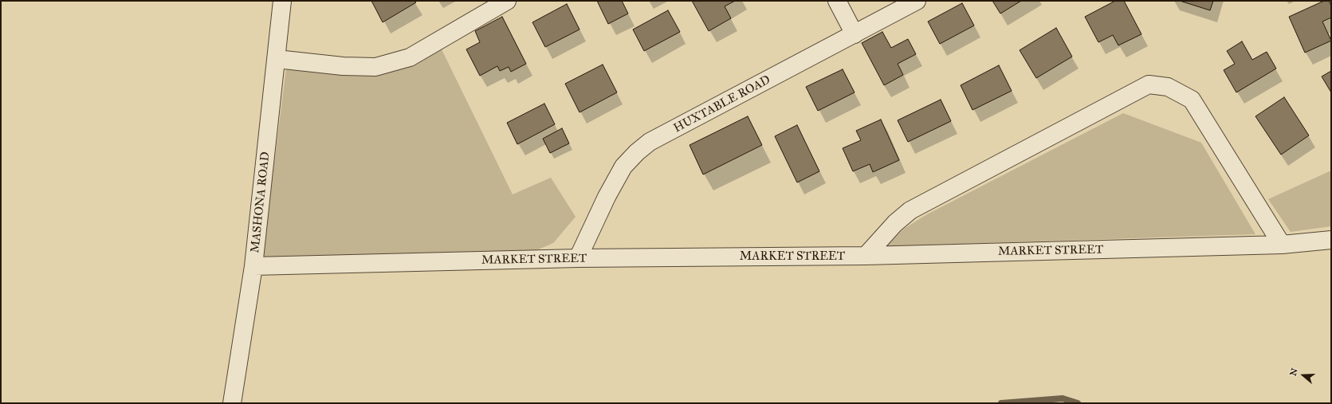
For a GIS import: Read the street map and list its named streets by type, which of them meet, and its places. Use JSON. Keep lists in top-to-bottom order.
{
  "streets": {
    "street": ["HUXTABLE ROAD", "MASHONA ROAD", "MARKET STREET"]
  },
  "crossings": [
    ["HUXTABLE ROAD", "MARKET STREET"],
    ["MASHONA ROAD", "MARKET STREET"]
  ],
  "north": "left"
}
